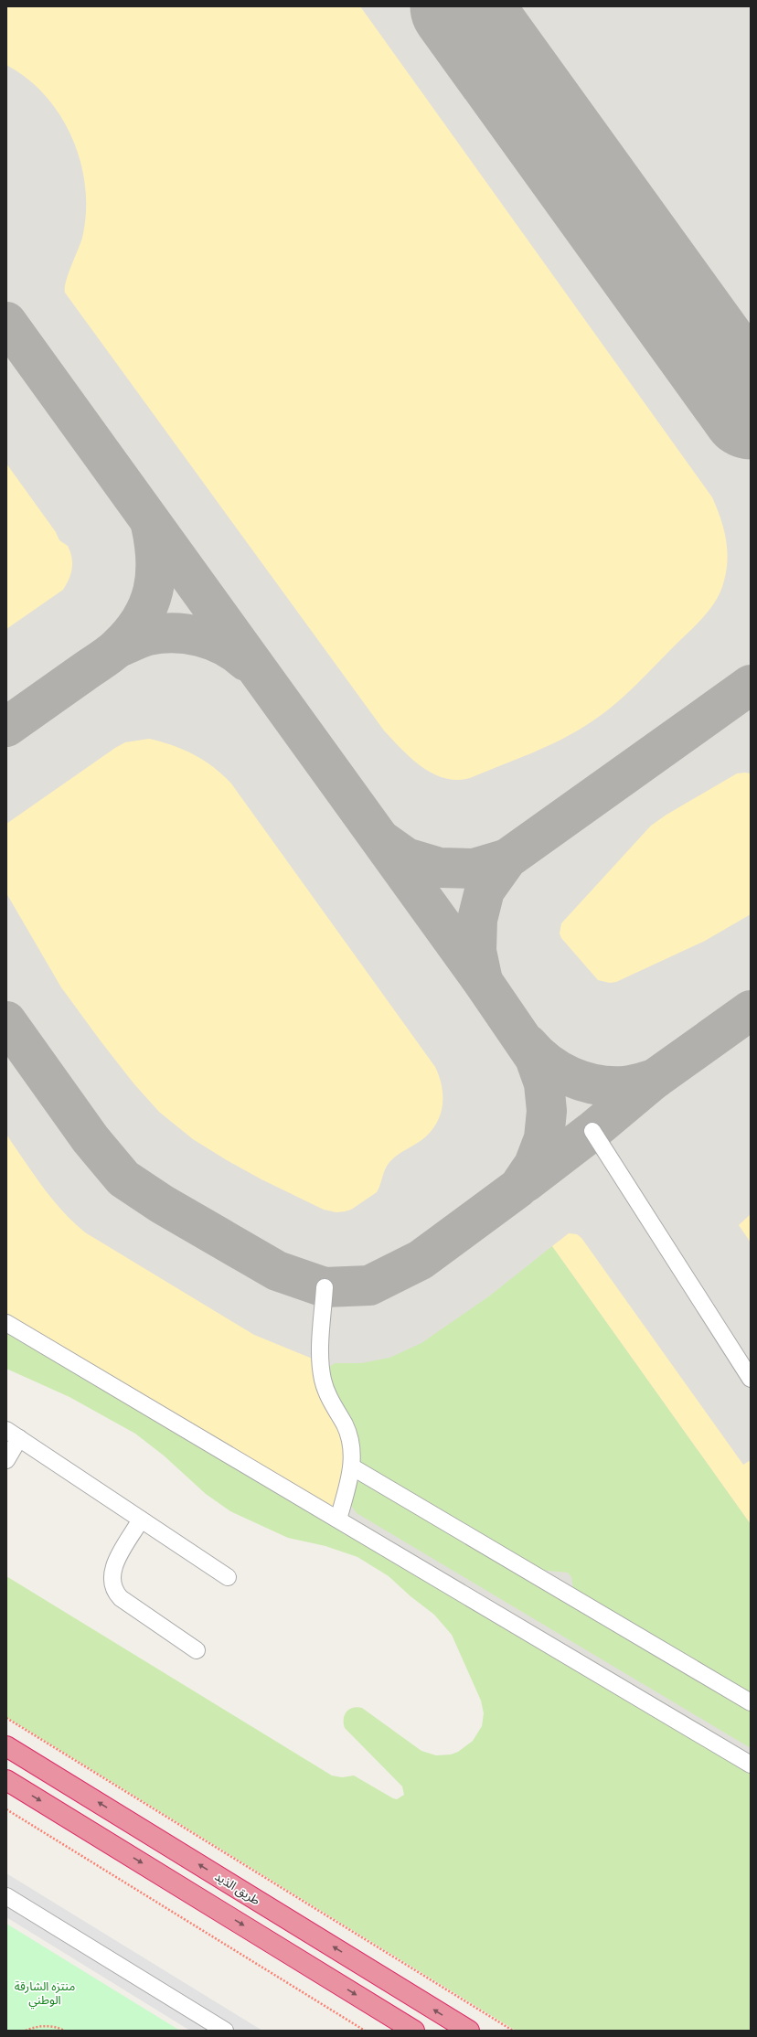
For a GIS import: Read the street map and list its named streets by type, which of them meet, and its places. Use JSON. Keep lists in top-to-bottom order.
{
  "streets": {
    "highway": ["طريق الذيد"]
  },
  "parks": ["منتزه الشارقة الوطني"]
}
